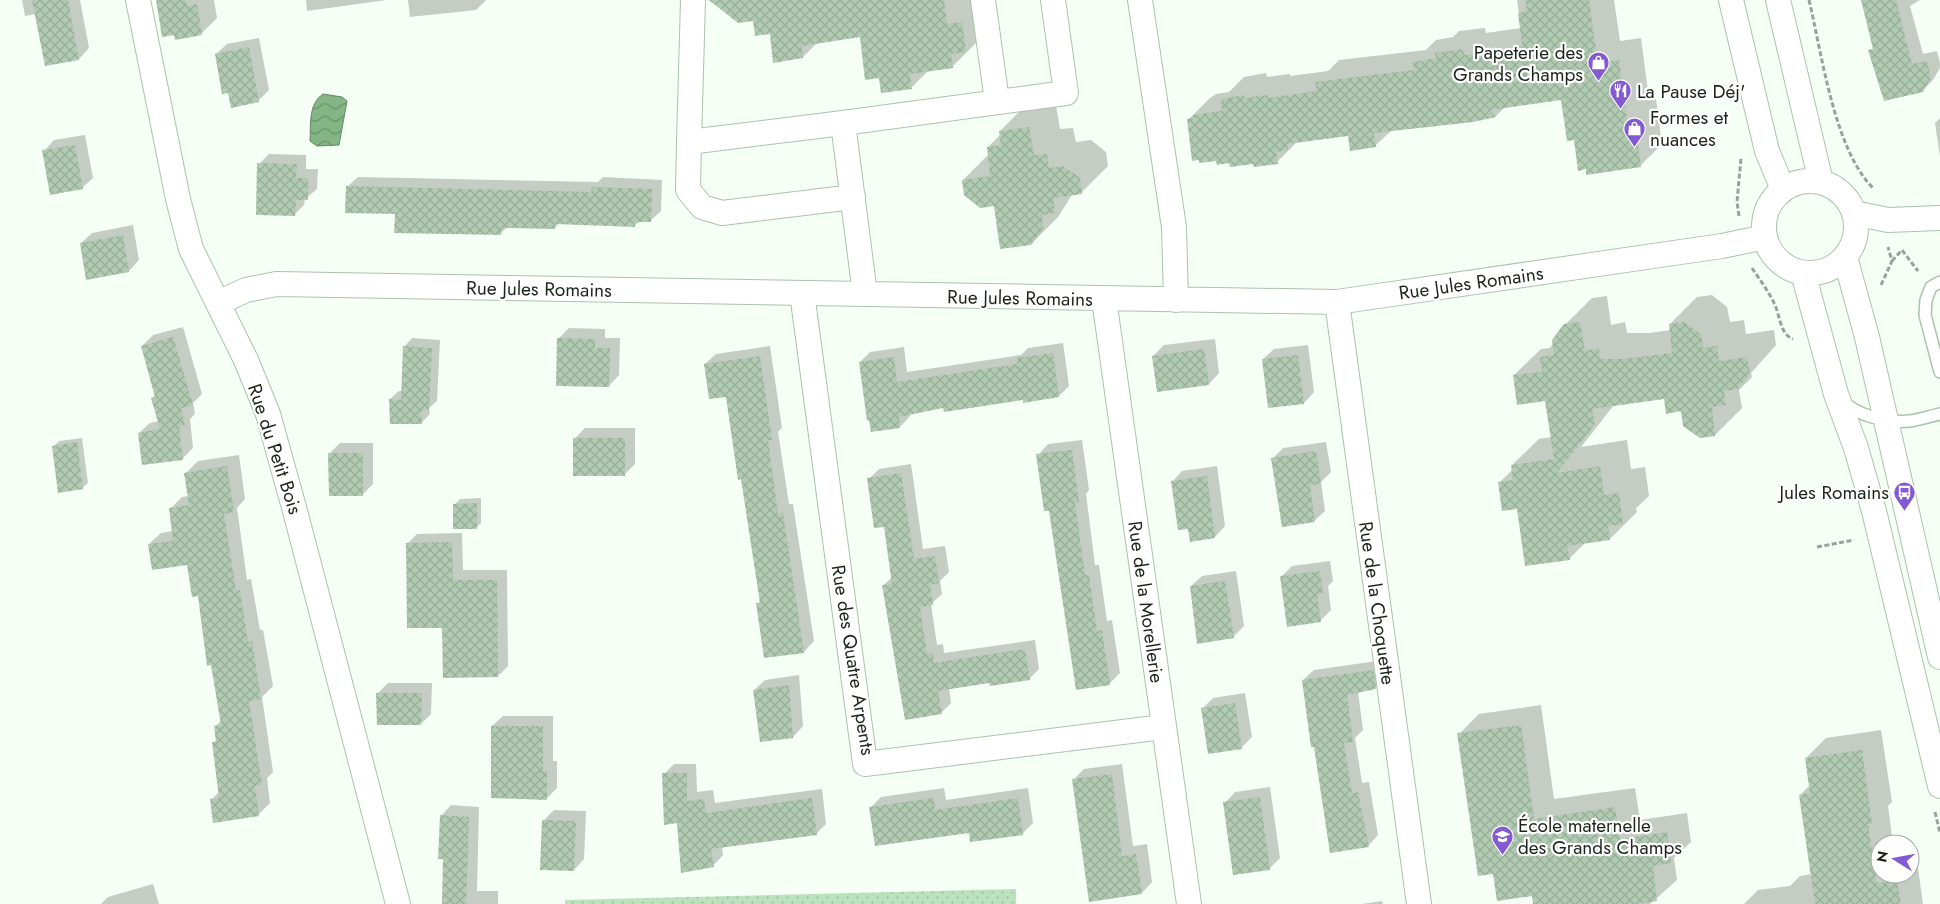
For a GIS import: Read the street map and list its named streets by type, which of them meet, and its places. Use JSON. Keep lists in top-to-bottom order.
{
  "streets": {
    "street": [
      "Rue Jules Romains",
      "Rue du Petit Bois",
      "Rue de la Morellerie",
      "Rue de la Choquette",
      "Rue des Quatre Arpents"
    ]
  },
  "crossings": [
    ["Rue Jules Romains", "Rue du Petit Bois"],
    ["Rue Jules Romains", "Rue de la Morellerie"],
    ["Rue Jules Romains", "Rue de la Choquette"],
    ["Rue Jules Romains", "Rue des Quatre Arpents"],
    ["Rue de la Morellerie", "Rue des Quatre Arpents"]
  ],
  "places": {
    "shop": ["Papeterie des Grands Champs", "Formes et nuances"],
    "restaurant": ["La Pause Déj'"],
    "bus stop": ["Jules Romains"],
    "school or university": ["École maternelle des Grands Champs"]
  },
  "north": "left"
}
